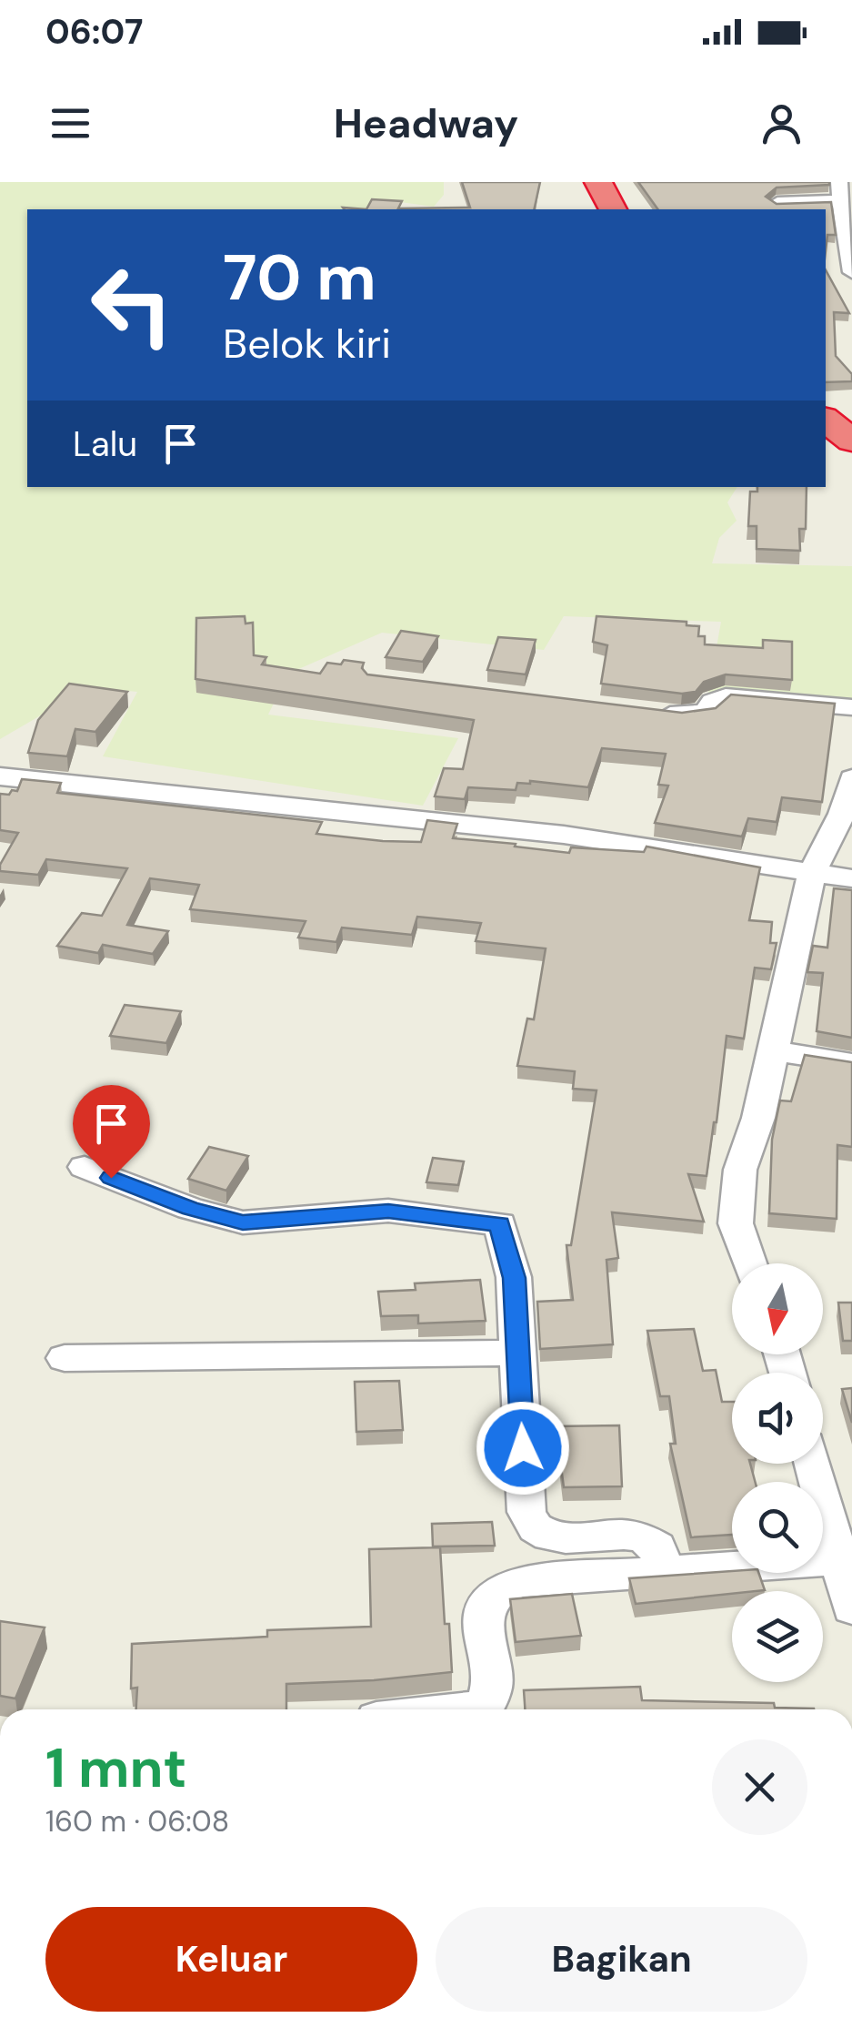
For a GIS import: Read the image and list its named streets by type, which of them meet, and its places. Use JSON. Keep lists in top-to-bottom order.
{
  "north": "bottom",
  "page": {
    "status": "06:07",
    "header": "Headway",
    "turn": ["70 m", "Belok kiri"],
    "then": "Lalu",
    "heading": ["1 mnt", "160 m · 06:08"],
    "buttons": ["Keluar", "Bagikan"]
  }
}
